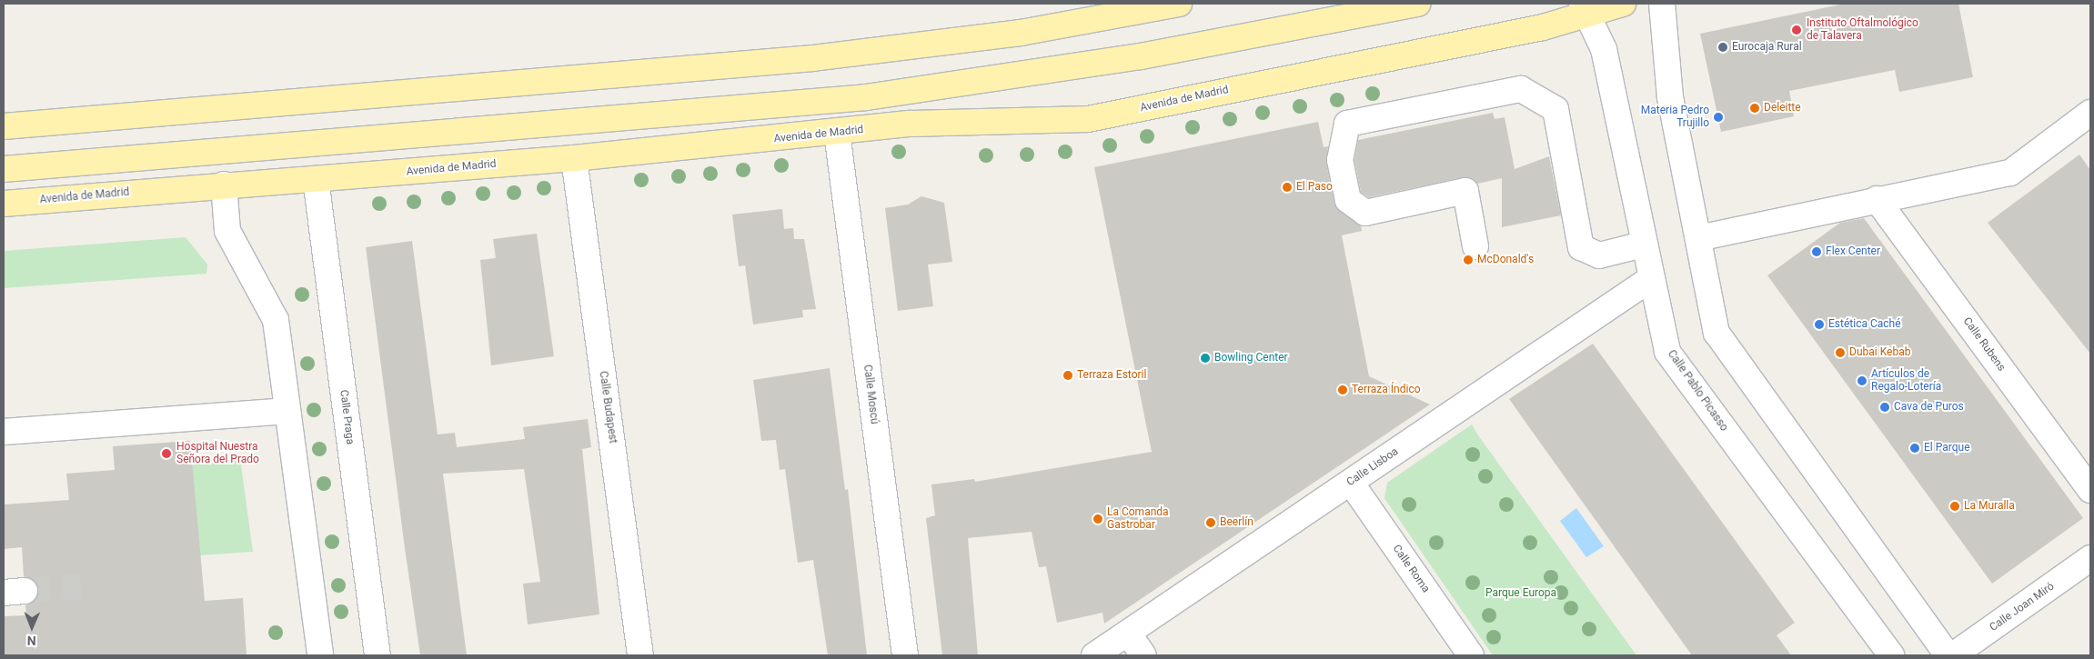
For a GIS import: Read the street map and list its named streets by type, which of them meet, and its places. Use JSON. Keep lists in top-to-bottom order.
{
  "streets": {
    "main road": ["Avenida de Madrid"],
    "street": [
      "Calle Rubens",
      "Calle Pablo Picasso",
      "Calle Moscú",
      "Calle Budapest",
      "Calle Praga",
      "Calle Lisboa",
      "Calle Roma",
      "Calle Joan Miró"
    ]
  },
  "crossings": [
    ["Avenida de Madrid", "Calle Pablo Picasso"],
    ["Avenida de Madrid", "Calle Moscú"],
    ["Avenida de Madrid", "Calle Budapest"],
    ["Avenida de Madrid", "Calle Praga"],
    ["Calle Pablo Picasso", "Calle Lisboa"],
    ["Calle Lisboa", "Calle Roma"]
  ],
  "parks": ["Parque Europa"],
  "places": [
    "Instituto Oftalmológico de Talavera",
    "Eurocaja Rural",
    "Deleitte",
    "Materia Pedro Trujillo",
    "El Paso",
    "Flex Center",
    "McDonald's",
    "Estética Caché",
    "Dubai Kebab",
    "Bowling Center",
    "Terraza Estoril",
    "Artículos de Regalo-Lotería",
    "Terraza Índico",
    "Cava de Puros",
    "El Parque",
    "Hospital Nuestra Señora del Prado",
    "La Muralla",
    "La Comanda Gastrobar",
    "Beerlín"
  ],
  "north": "bottom"
}
